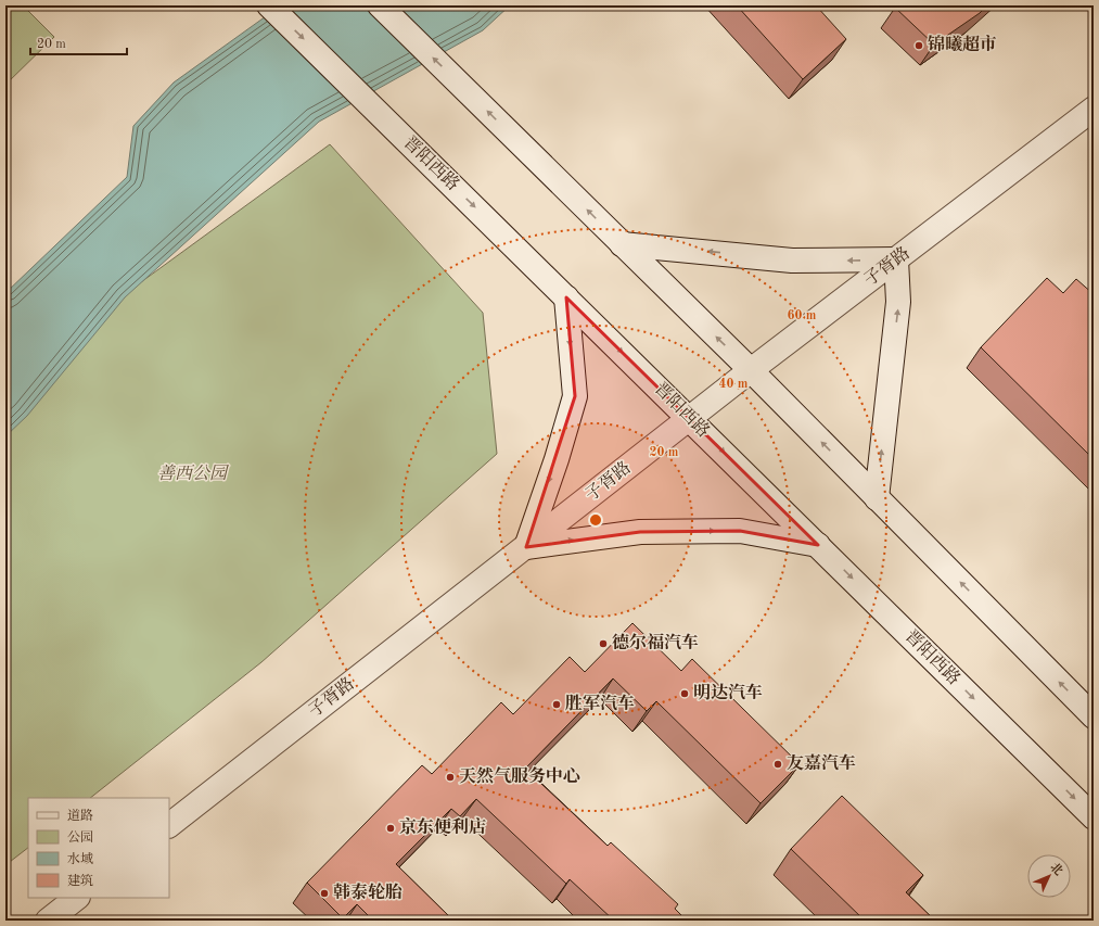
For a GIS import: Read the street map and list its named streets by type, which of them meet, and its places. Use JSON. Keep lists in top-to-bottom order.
{
  "streets": {
    "main road": ["晋阳西路", "子胥路"]
  },
  "crossings": [
    ["晋阳西路", "子胥路"]
  ],
  "parks": ["善西公园"],
  "places": [
    "锦曦超市",
    "德尔福汽车",
    "明达汽车",
    "胜军汽车",
    "友嘉汽车",
    "天然气服务中心",
    "京东便利店",
    "韩泰轮胎"
  ],
  "legend": [
    "道路",
    "公园",
    "水域",
    "建筑"
  ],
  "scale_bar": "20 m",
  "north": "top right",
  "rings": ["60 m", "40 m", "20 m"]
}
